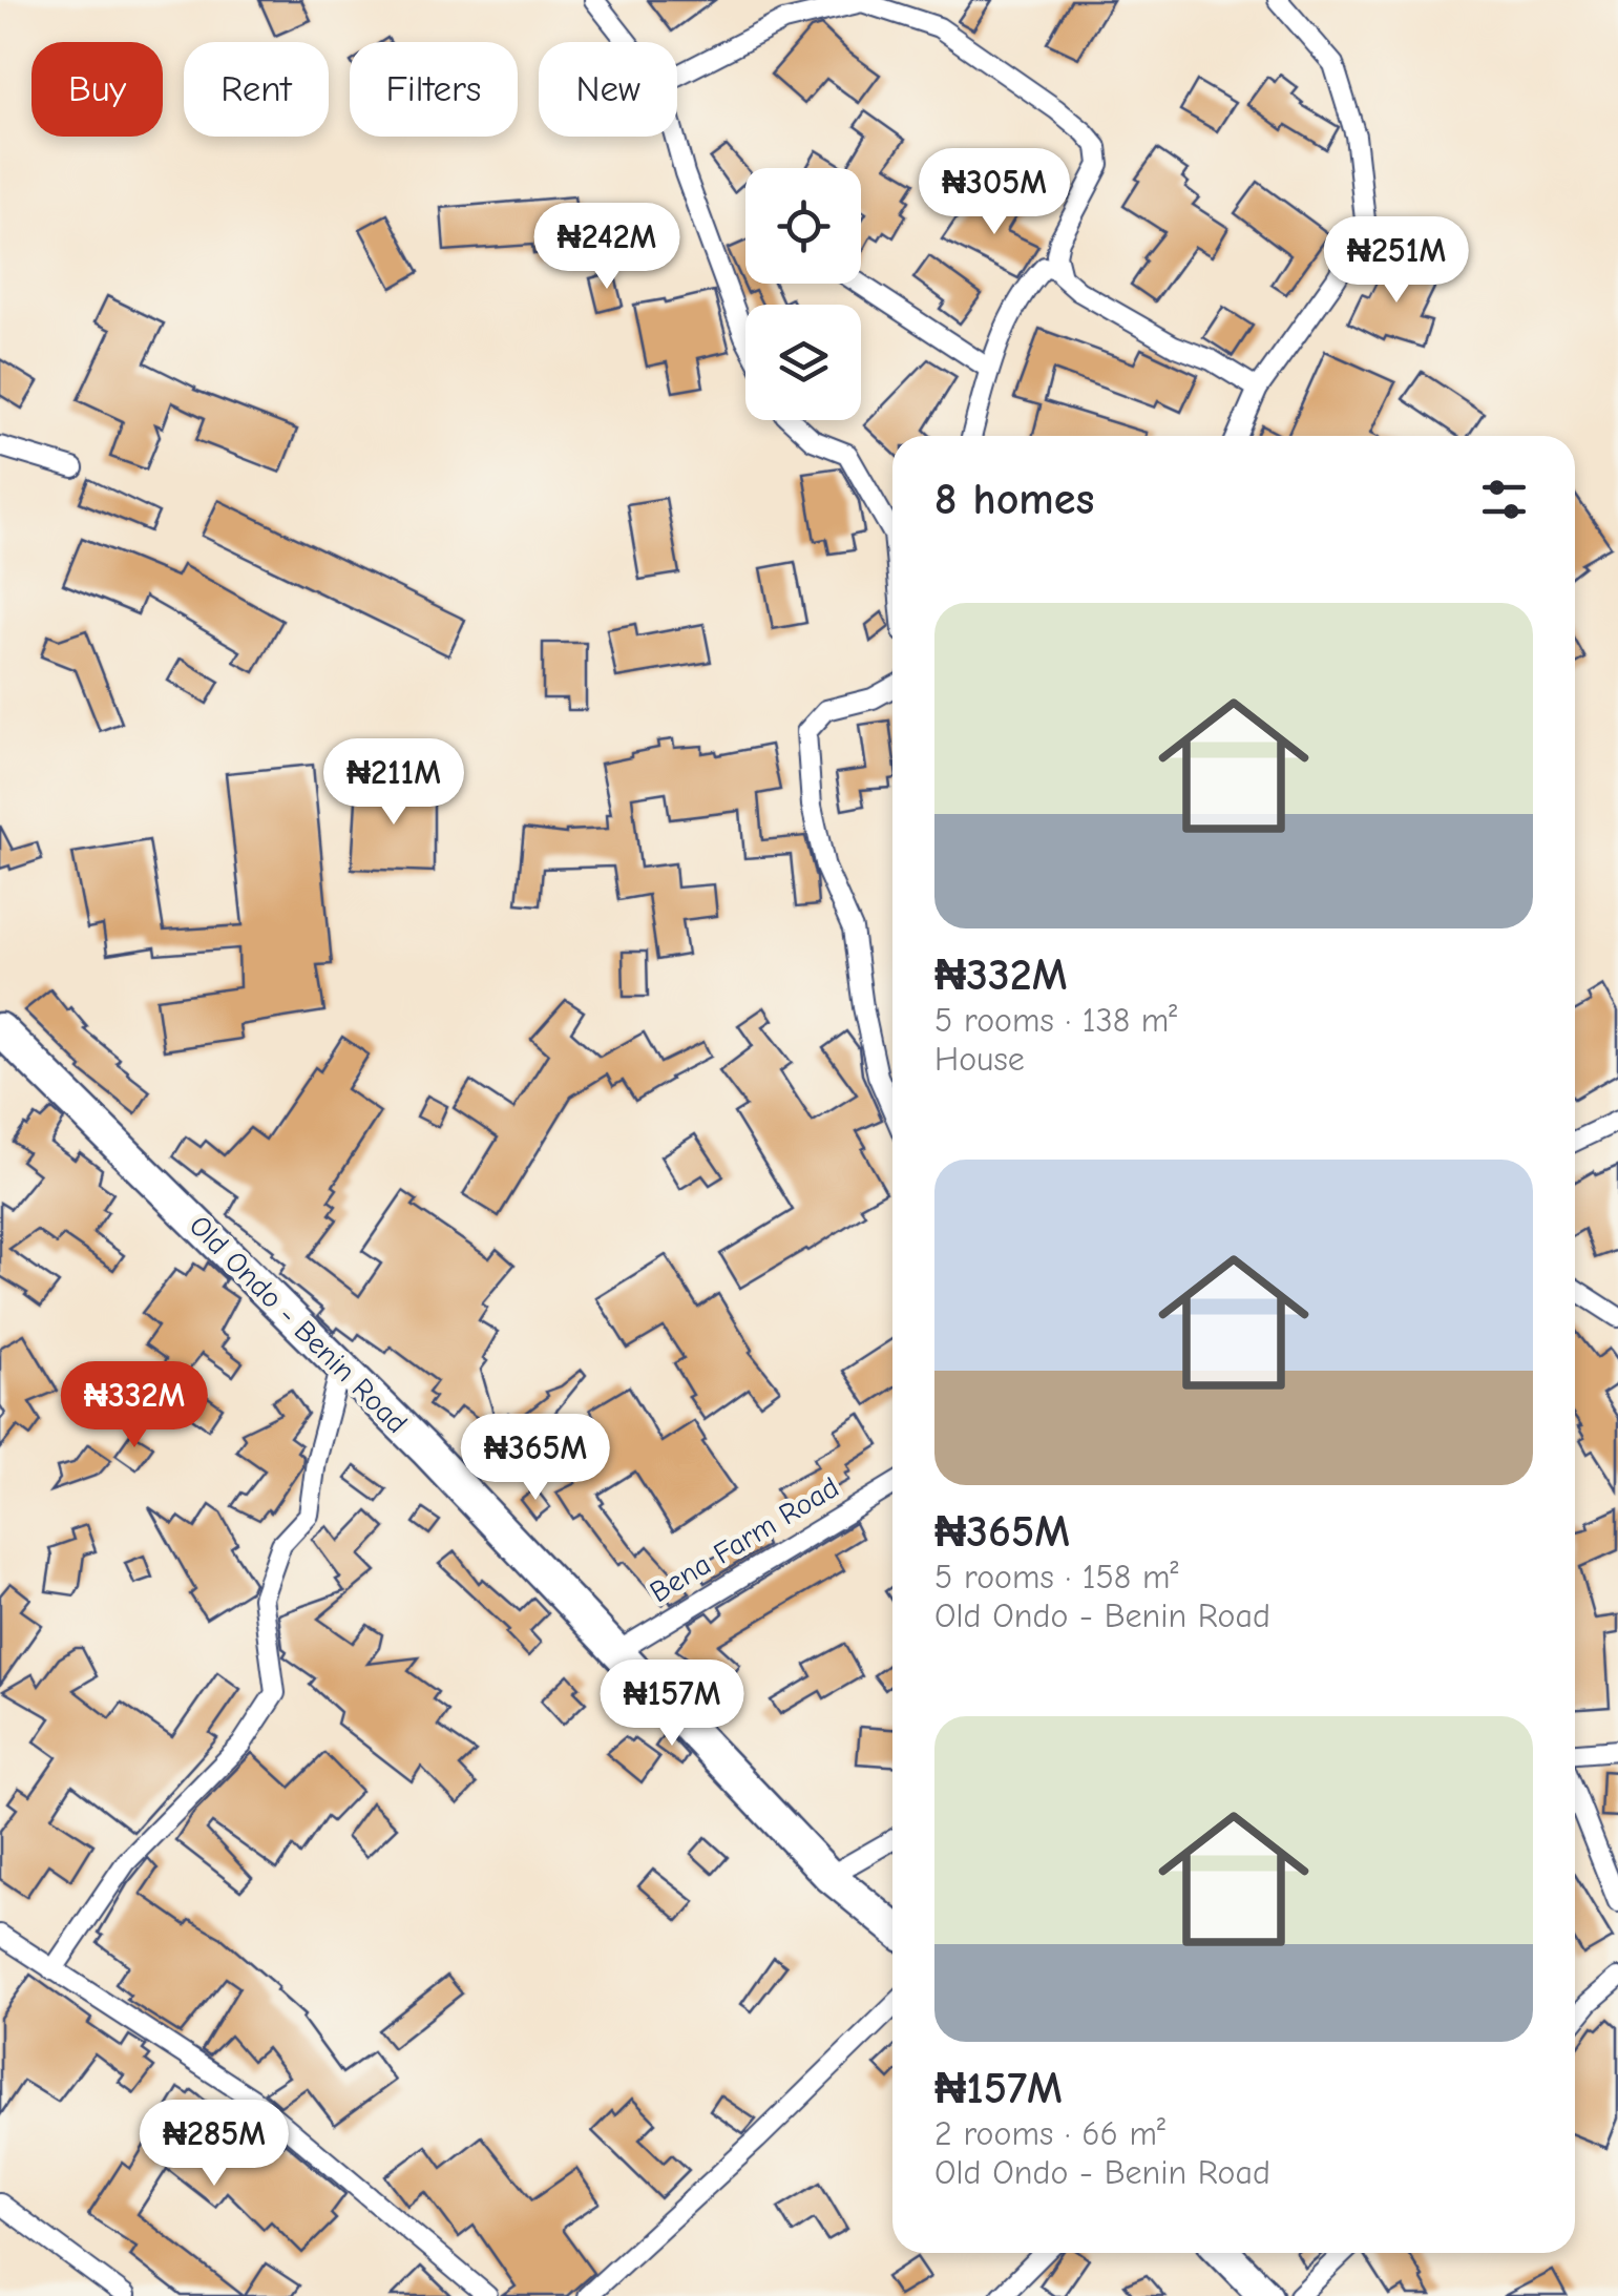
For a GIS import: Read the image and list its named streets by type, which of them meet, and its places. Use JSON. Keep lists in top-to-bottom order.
{
  "streets": {
    "main road": ["Old Ondo - Benin Road"],
    "street": ["Bena Farm Road"]
  },
  "crossings": [
    ["Old Ondo - Benin Road", "Bena Farm Road"]
  ],
  "page": {
    "chip": [
      "Buy",
      "Rent",
      "Filters",
      "New"
    ],
    "price": [
      "₦305M",
      "₦242M",
      "₦251M",
      "₦211M",
      "₦332M",
      "₦365M",
      "₦157M",
      "₦285M"
    ],
    "heading": "8 homes",
    "list": [
      {
        "name": "₦332M",
        "note": "5 rooms · 138 m² · House"
      },
      {
        "name": "₦365M",
        "note": "5 rooms · 158 m² · Old Ondo - Benin Road"
      },
      {
        "name": "₦157M",
        "note": "2 rooms · 66 m² · Old Ondo - Benin Road"
      }
    ]
  }
}
